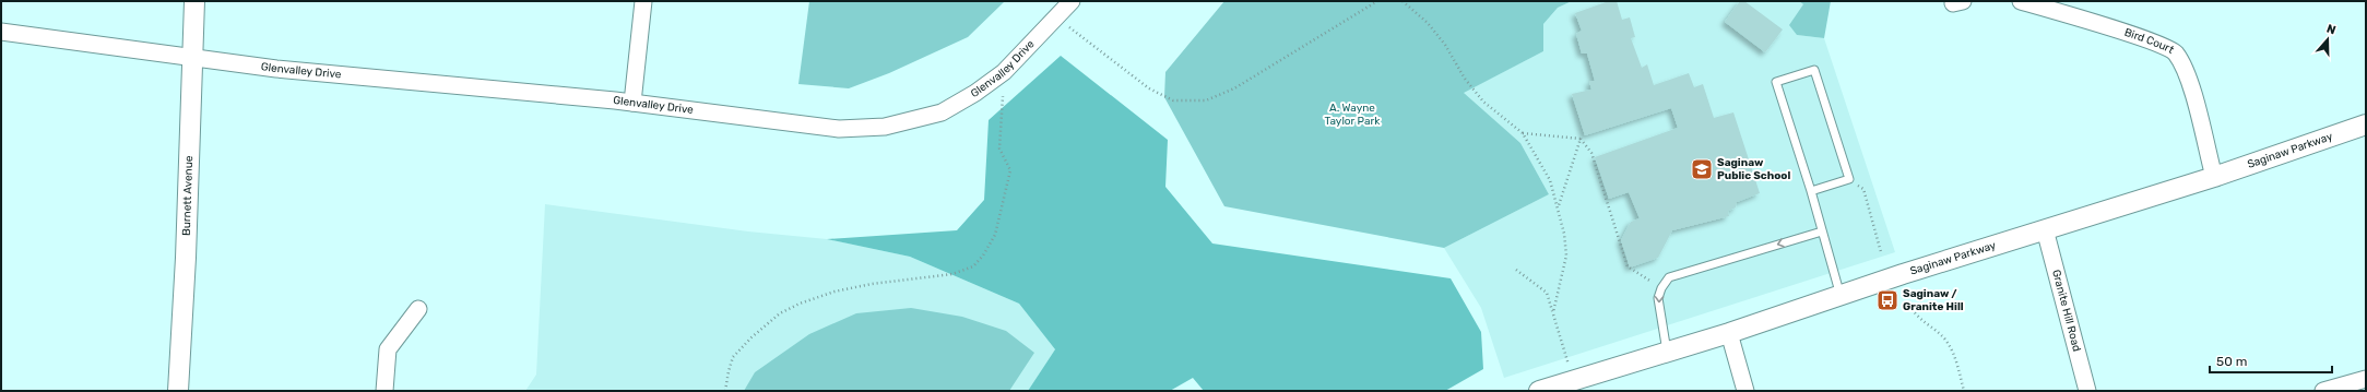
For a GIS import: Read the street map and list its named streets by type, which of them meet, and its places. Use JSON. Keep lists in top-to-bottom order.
{
  "streets": {
    "street": [
      "Bird Court",
      "Glenvalley Drive",
      "Saginaw Parkway",
      "Burnett Avenue",
      "Granite Hill Road"
    ]
  },
  "crossings": [
    ["Bird Court", "Saginaw Parkway"],
    ["Glenvalley Drive", "Burnett Avenue"],
    ["Saginaw Parkway", "Granite Hill Road"]
  ],
  "parks": ["A. Wayne Taylor Park"],
  "places": {
    "school or university": ["Saginaw Public School"],
    "bus stop": ["Saginaw / Granite Hill"]
  },
  "scale_bar": "50 m",
  "north": "top"
}
